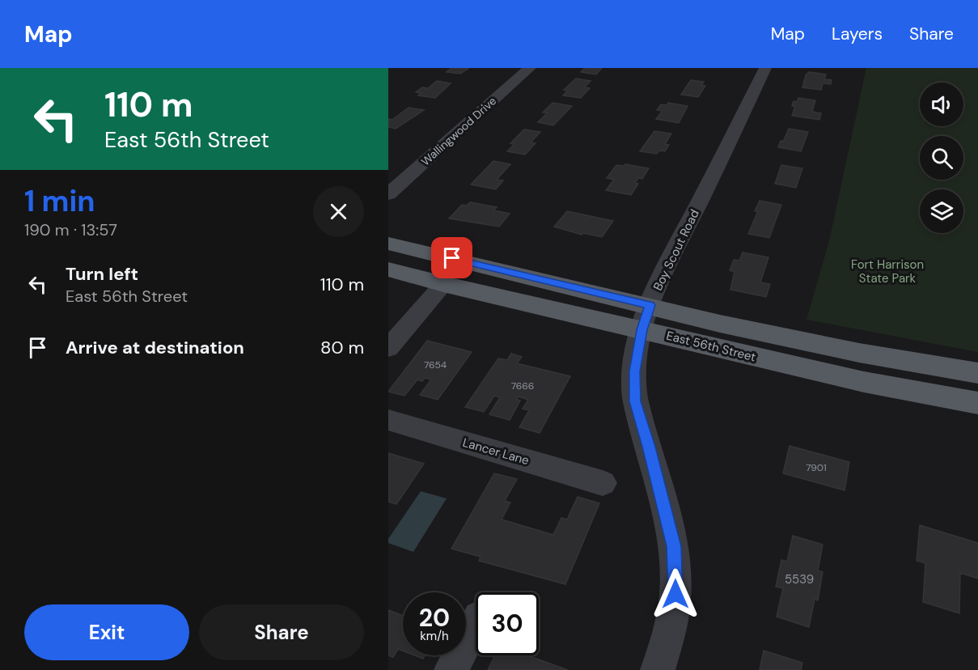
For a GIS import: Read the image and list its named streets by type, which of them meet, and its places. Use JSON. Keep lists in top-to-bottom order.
{
  "streets": {
    "main road": ["East 56th Street"],
    "street": ["Wallingwood Drive", "Boy Scout Road", "Lancer Lane"]
  },
  "crossings": [
    ["Boy Scout Road", "East 56th Street"]
  ],
  "parks": ["Fort Harrison State Park"],
  "house_numbers": [
    "7654",
    "7666",
    "7901",
    "5539"
  ],
  "page": {
    "header": "Map",
    "nav": ["Map", "Layers", "Share"],
    "turn": ["110 m", "East 56th Street"],
    "heading": ["1 min", "190 m · 13:57"],
    "list": [
      {
        "name": "Turn left",
        "note": "East 56th Street",
        "value": "110 m"
      },
      {
        "name": "Arrive at destination",
        "value": "80 m"
      }
    ],
    "speed": "20 km/h",
    "limit": "30",
    "buttons": ["Exit", "Share"]
  }
}
